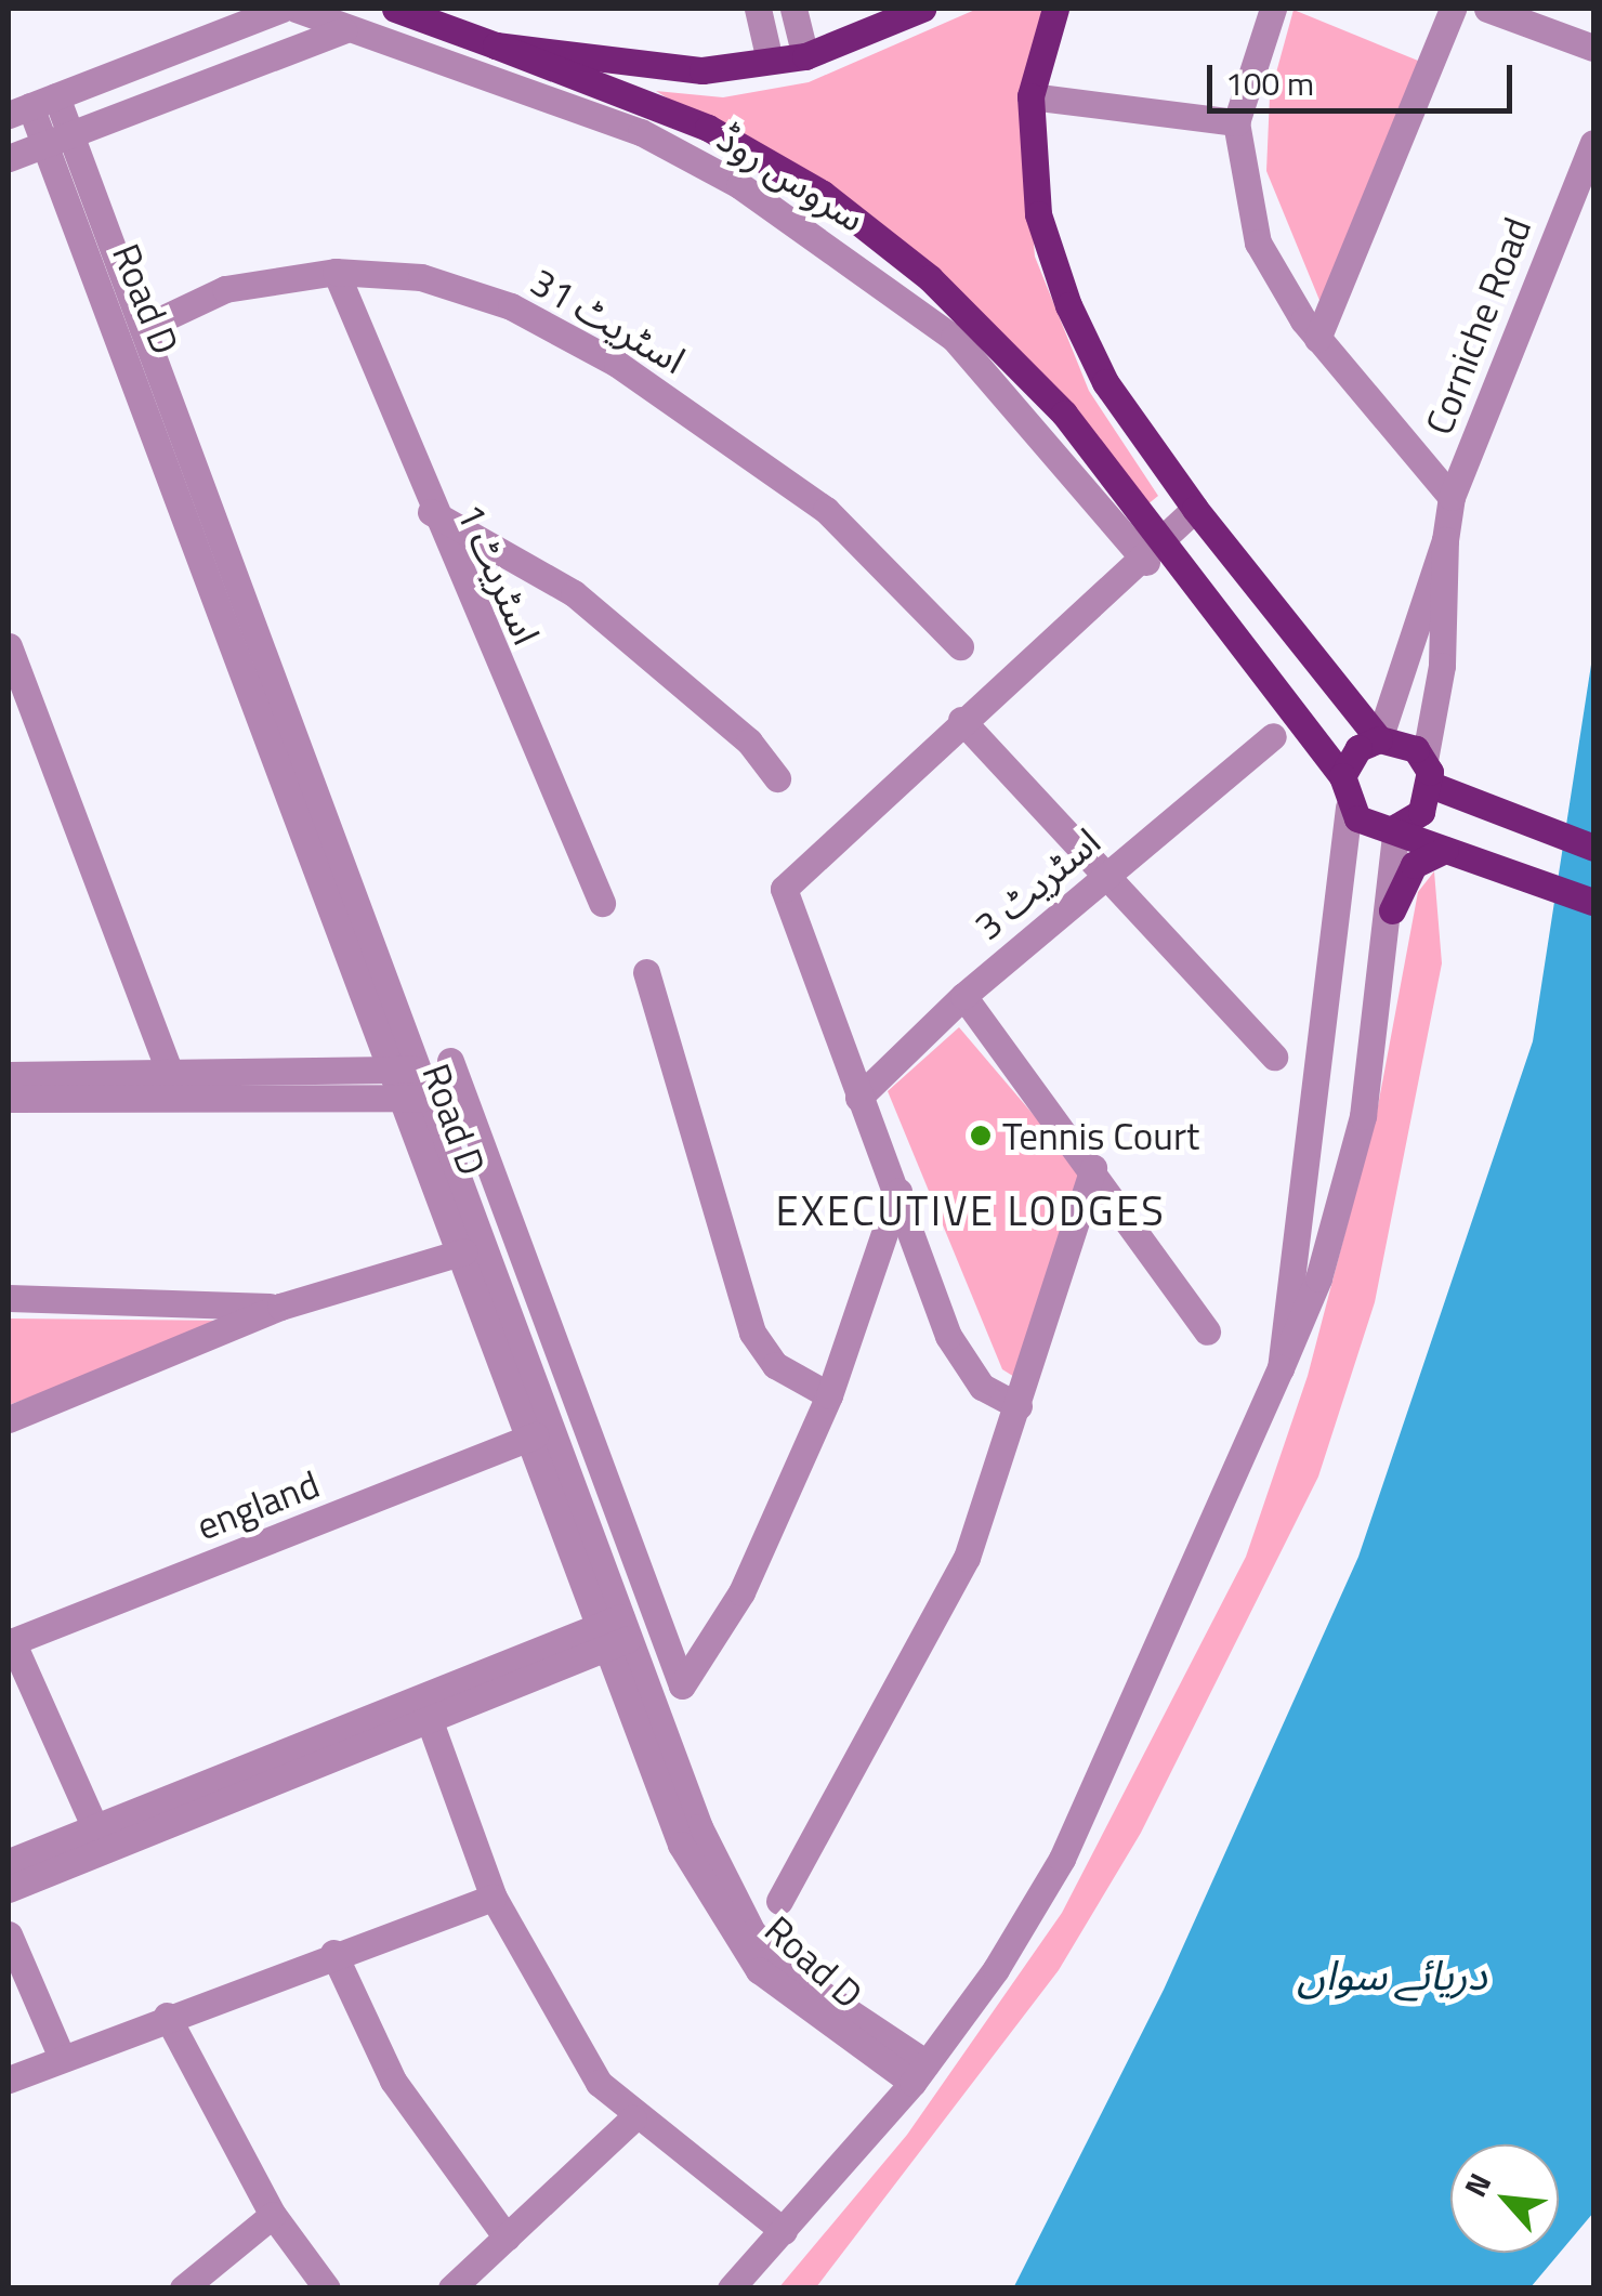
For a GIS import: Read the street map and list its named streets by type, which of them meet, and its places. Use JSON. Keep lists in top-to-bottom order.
{
  "streets": {
    "street": [
      "سروس روڈ",
      "Road D",
      "اسٹریٹ 31",
      "Corniche Road",
      "اسٹریٹ 1",
      "اسٹریٹ 3",
      "england"
    ]
  },
  "crossings": [
    ["Road D", "اسٹریٹ 31"],
    ["Road D", "england"],
    ["اسٹریٹ 31", "اسٹریٹ 1"]
  ],
  "districts": ["EXECUTIVE LODGES"],
  "water": ["دریائے سواں"],
  "places": ["Tennis Court"],
  "scale_bar": "100 m",
  "north": "top left"
}
